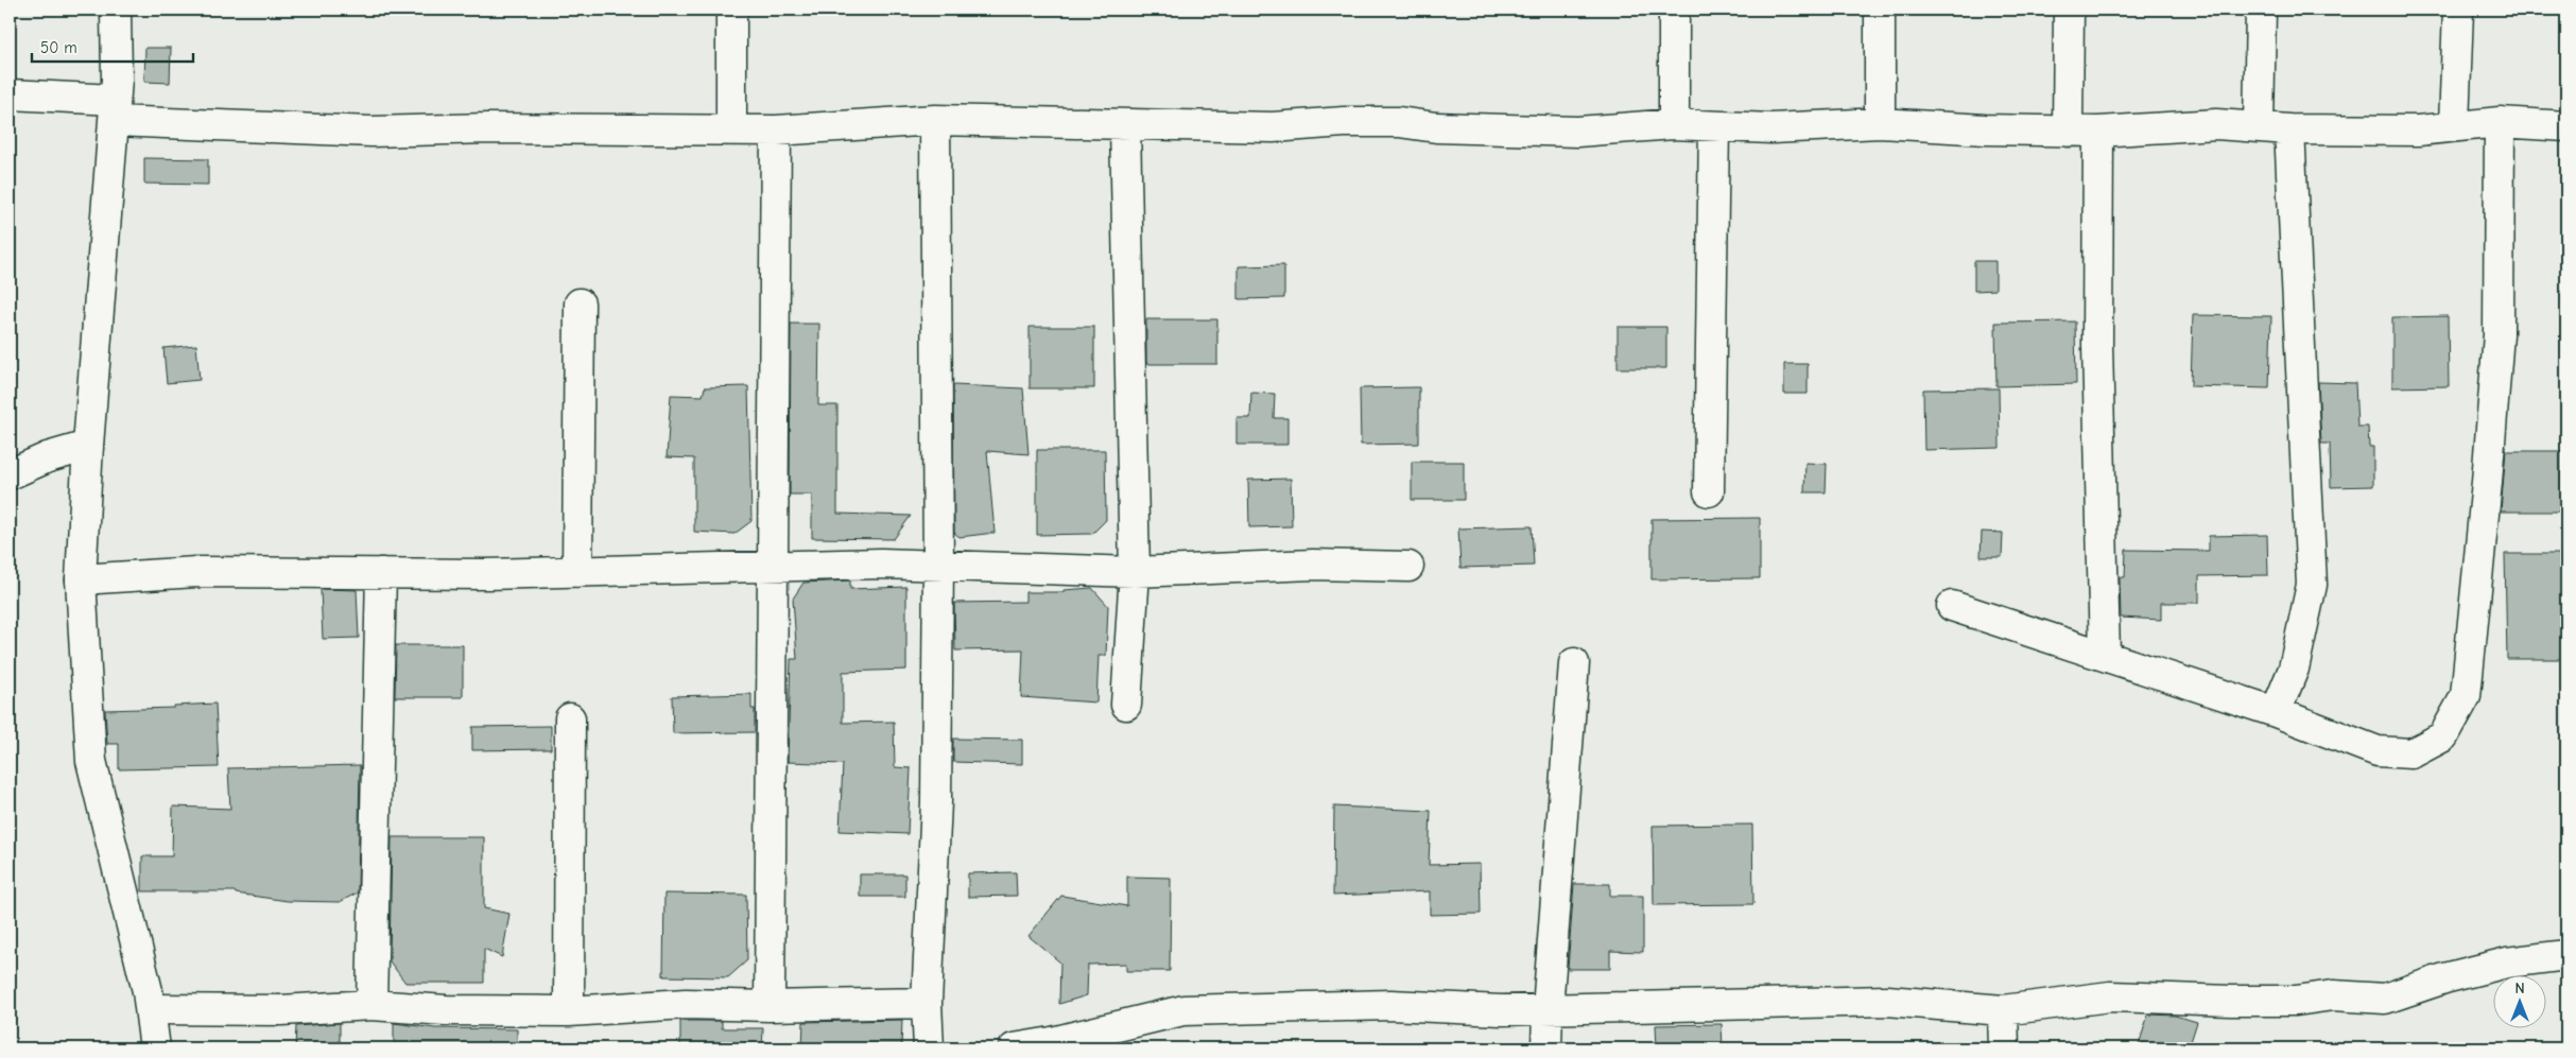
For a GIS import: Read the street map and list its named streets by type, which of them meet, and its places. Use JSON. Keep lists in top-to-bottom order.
{
  "scale_bar": "50 m",
  "north": "top"
}
